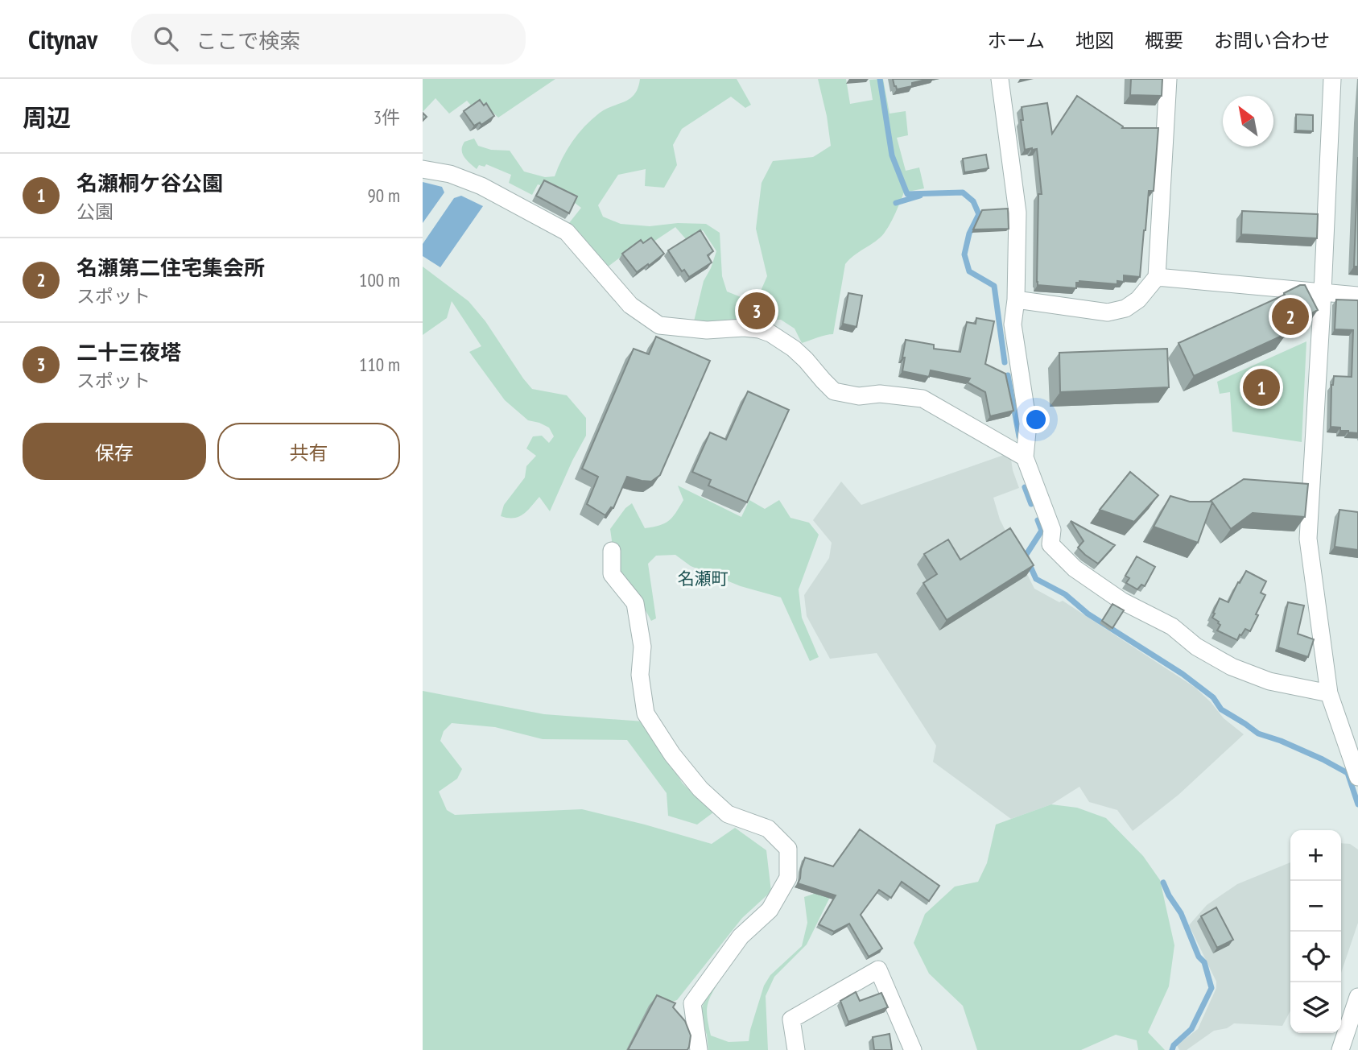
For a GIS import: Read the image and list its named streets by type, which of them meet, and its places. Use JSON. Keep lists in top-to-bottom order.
{
  "districts": ["名瀬町"],
  "north": "top left",
  "page": {
    "header": "Citynav",
    "search": "ここで検索",
    "nav": [
      "ホーム",
      "地図",
      "概要",
      "お問い合わせ"
    ],
    "heading": ["周辺", "3件"],
    "list": [
      {
        "mark": "1",
        "name": "名瀬桐ケ谷公園",
        "note": "公園",
        "value": "90 m"
      },
      {
        "mark": "2",
        "name": "名瀬第二住宅集会所",
        "note": "スポット",
        "value": "100 m"
      },
      {
        "mark": "3",
        "name": "二十三夜塔",
        "note": "スポット",
        "value": "110 m"
      }
    ],
    "pins": ["3", "2", "1"],
    "buttons": ["保存", "共有"],
    "map_buttons": ["+", "−"]
  }
}
